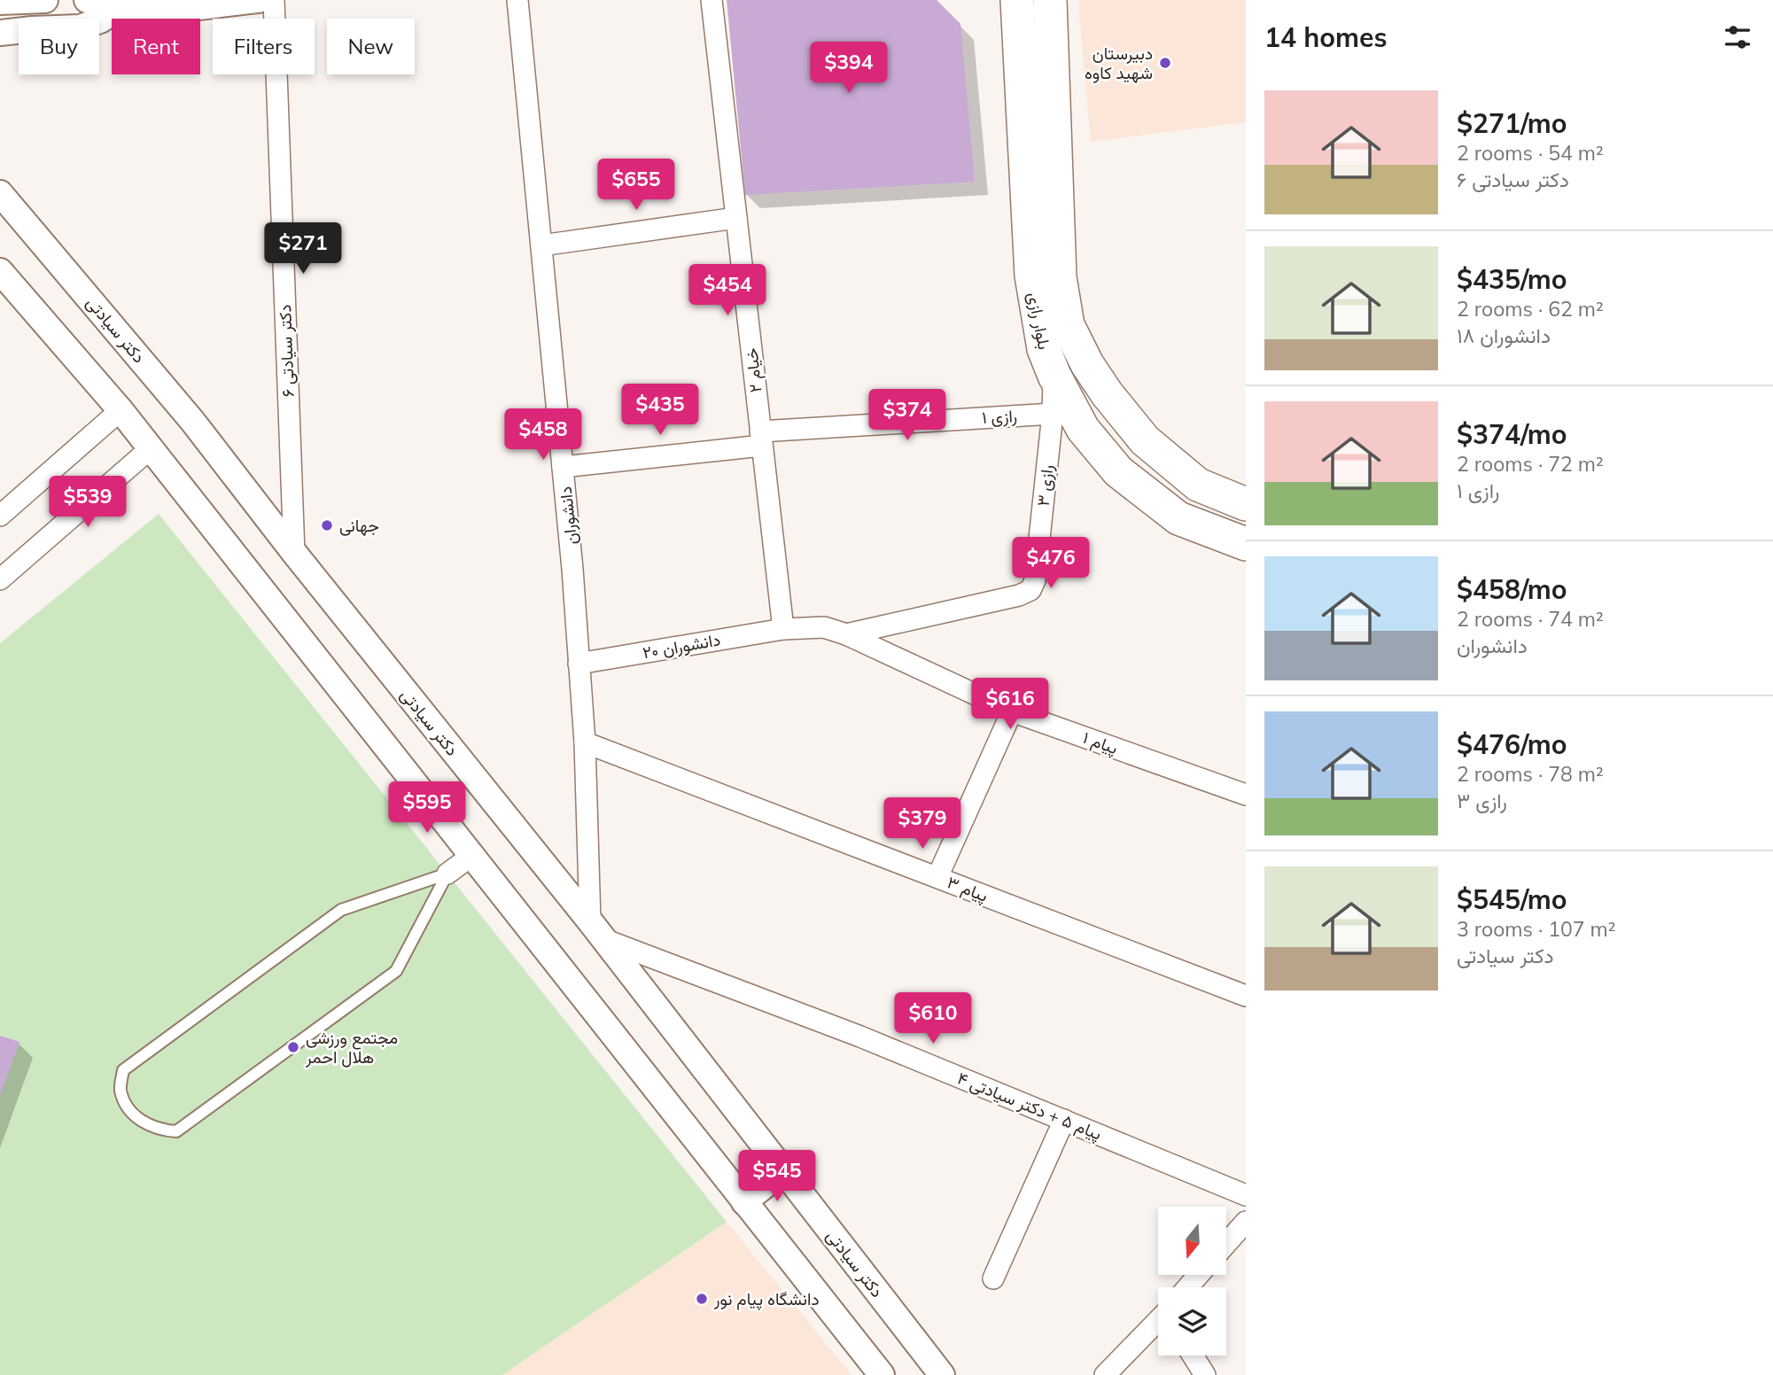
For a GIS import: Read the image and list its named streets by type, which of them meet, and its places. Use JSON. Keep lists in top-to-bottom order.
{
  "streets": {
    "main road": ["بلوار رازی"],
    "street": [
      "دکتر سیادتی",
      "دکتر سیادتی ۶",
      "خیام ۲",
      "رازی ۱",
      "رازی ۳",
      "دانشوران",
      "دانشوران ۲۰",
      "پیام ۱",
      "پیام ۳",
      "پیام ۵ + دکتر سیادتی ۴"
    ]
  },
  "crossings": [
    ["بلوار رازی", "رازی ۳"],
    ["دکتر سیادتی", "دکتر سیادتی ۶"],
    ["دکتر سیادتی", "دانشوران"],
    ["دکتر سیادتی", "پیام ۵ + دکتر سیادتی ۴"],
    ["خیام ۲", "رازی ۱"],
    ["خیام ۲", "دانشوران ۲۰"],
    ["خیام ۲", "پیام ۱"],
    ["رازی ۱", "رازی ۳"],
    ["رازی ۱", "دانشوران"],
    ["رازی ۳", "پیام ۱"],
    ["دانشوران", "دانشوران ۲۰"],
    ["دانشوران", "پیام ۳"],
    ["دانشوران", "پیام ۵ + دکتر سیادتی ۴"],
    ["دانشوران ۲۰", "پیام ۱"]
  ],
  "places": [
    "دبیرستان شهید کاوه",
    "جهانی",
    "مجتمع ورزشی هلال احمر",
    "دانشگاه پیام نور"
  ],
  "north": "bottom",
  "page": {
    "heading": "14 homes",
    "chip": [
      "Buy",
      "Rent",
      "Filters",
      "New"
    ],
    "price": [
      "$394",
      "$655",
      "$271",
      "$454",
      "$435",
      "$374",
      "$458",
      "$539",
      "$476",
      "$616",
      "$595",
      "$379",
      "$610",
      "$545"
    ],
    "list": [
      {
        "name": "$271/mo",
        "note": "2 rooms · 54 m² · دکتر سیادتی ۶"
      },
      {
        "name": "$435/mo",
        "note": "2 rooms · 62 m² · دانشوران ۱۸"
      },
      {
        "name": "$374/mo",
        "note": "2 rooms · 72 m² · رازی ۱"
      },
      {
        "name": "$458/mo",
        "note": "2 rooms · 74 m² · دانشوران"
      },
      {
        "name": "$476/mo",
        "note": "2 rooms · 78 m² · رازی ۳"
      },
      {
        "name": "$545/mo",
        "note": "3 rooms · 107 m² · دکتر سیادتی"
      }
    ]
  }
}
